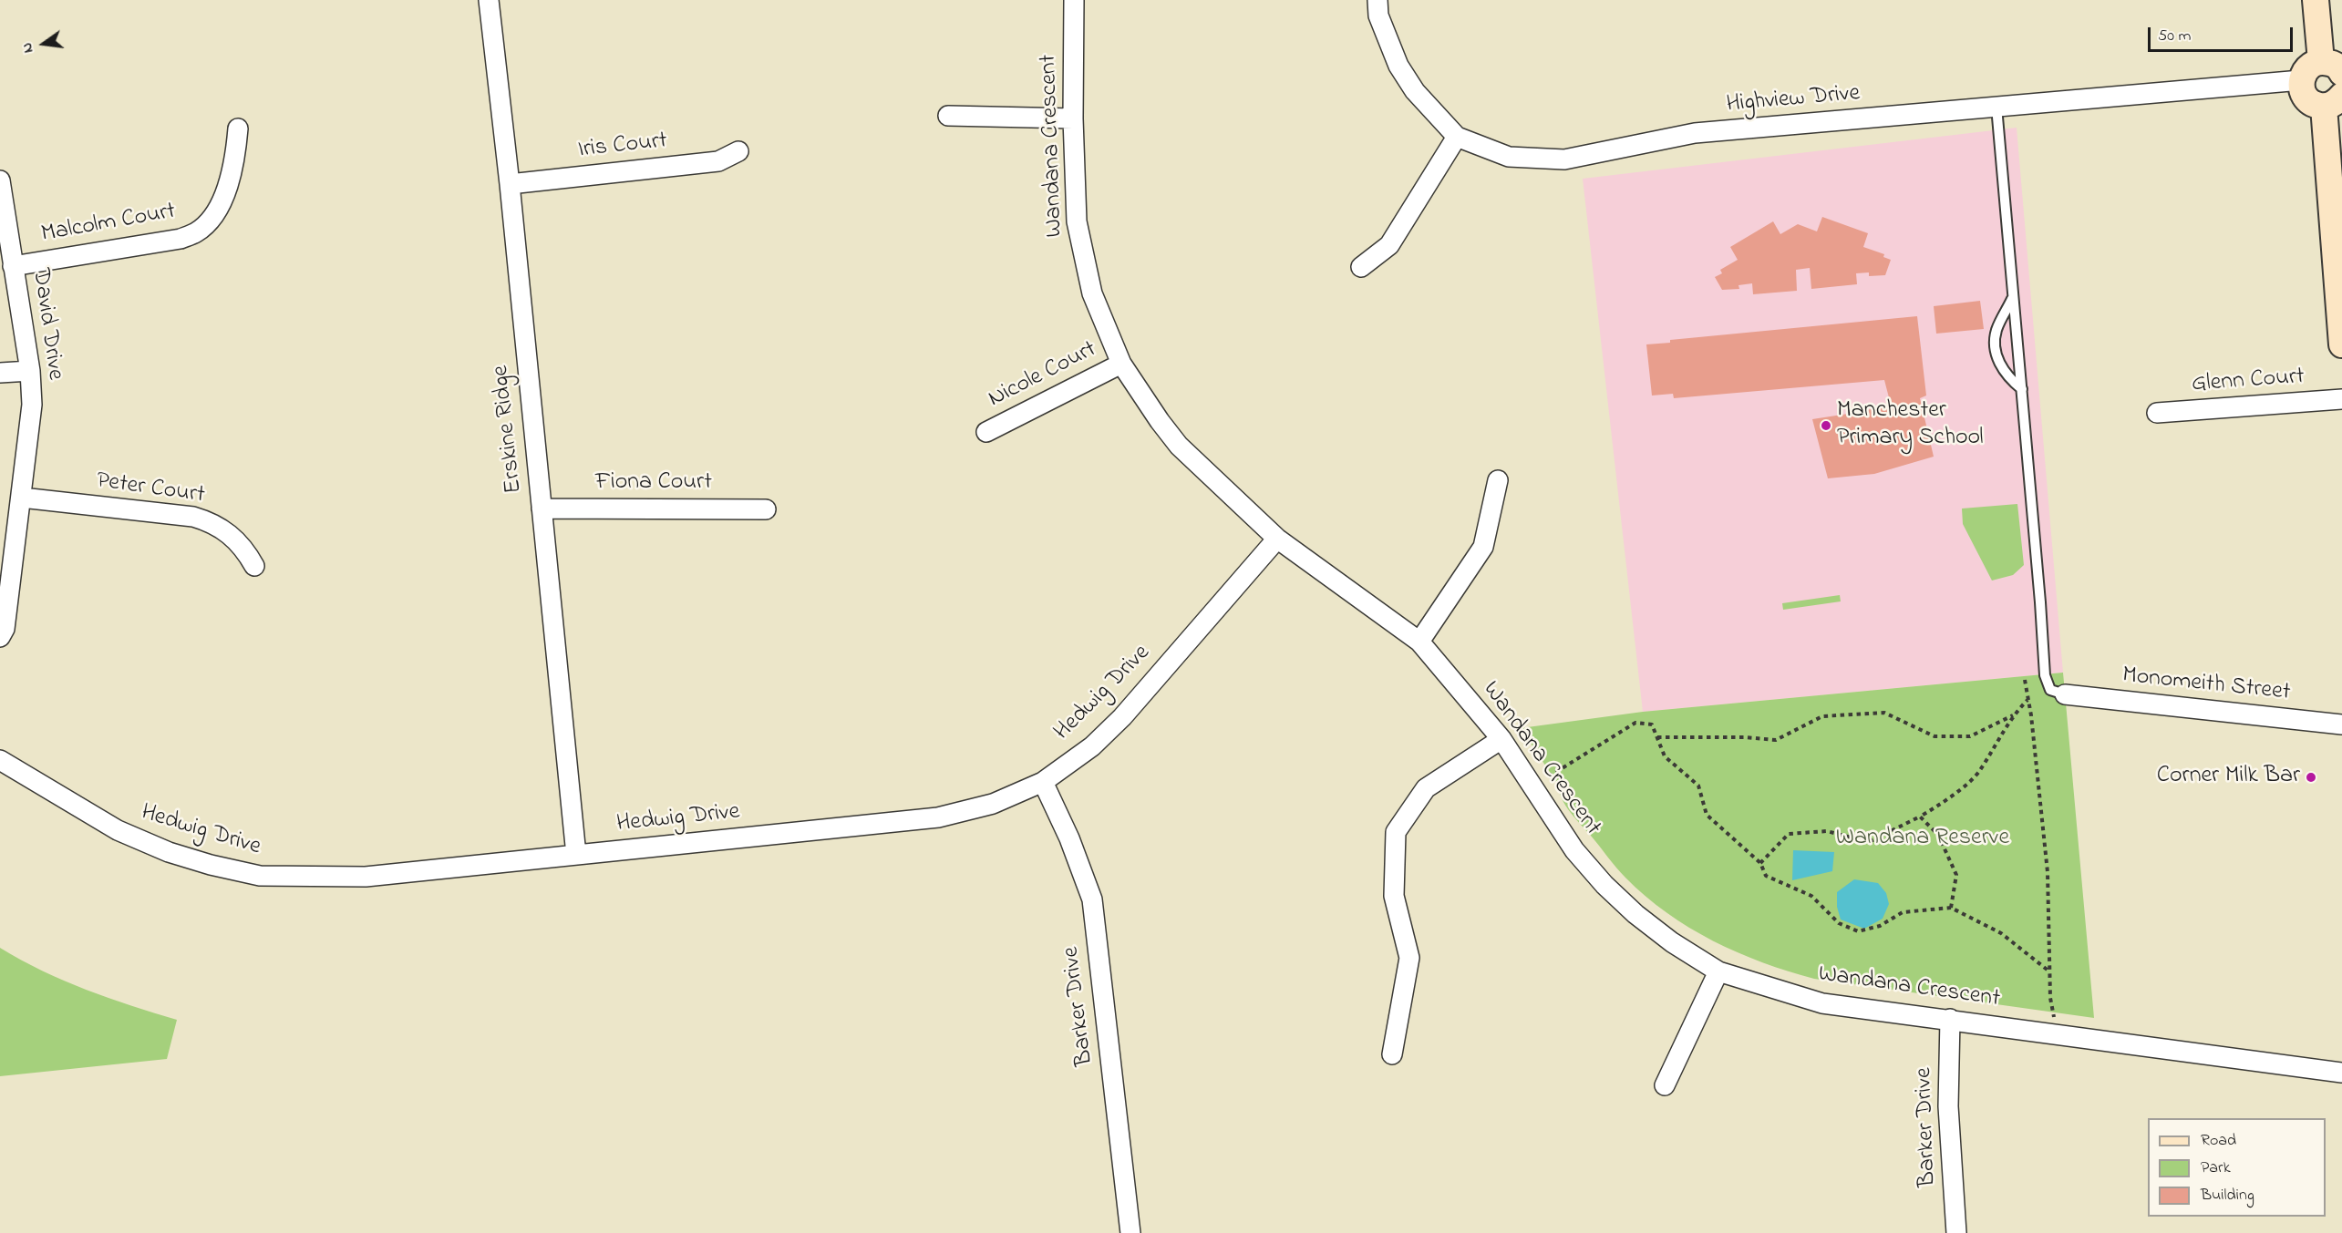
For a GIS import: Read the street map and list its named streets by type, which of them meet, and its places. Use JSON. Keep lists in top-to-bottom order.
{
  "streets": {
    "street": [
      "Highview Drive",
      "Wandana Crescent",
      "Iris Court",
      "Malcolm Court",
      "David Drive",
      "Nicole Court",
      "Glenn Court",
      "Erskine Ridge",
      "Fiona Court",
      "Peter Court",
      "Monomeith Street",
      "Hedwig Drive",
      "Barker Drive"
    ]
  },
  "crossings": [
    ["Wandana Crescent", "Nicole Court"],
    ["Wandana Crescent", "Hedwig Drive"],
    ["Wandana Crescent", "Barker Drive"],
    ["Iris Court", "Erskine Ridge"],
    ["Malcolm Court", "David Drive"],
    ["David Drive", "Peter Court"],
    ["Erskine Ridge", "Fiona Court"],
    ["Erskine Ridge", "Hedwig Drive"],
    ["Hedwig Drive", "Barker Drive"]
  ],
  "parks": ["Wandana Reserve"],
  "places": ["Manchester Primary School", "Corner Milk Bar"],
  "legend": ["Road", "Park", "Building"],
  "scale_bar": "50 m",
  "north": "left"
}
